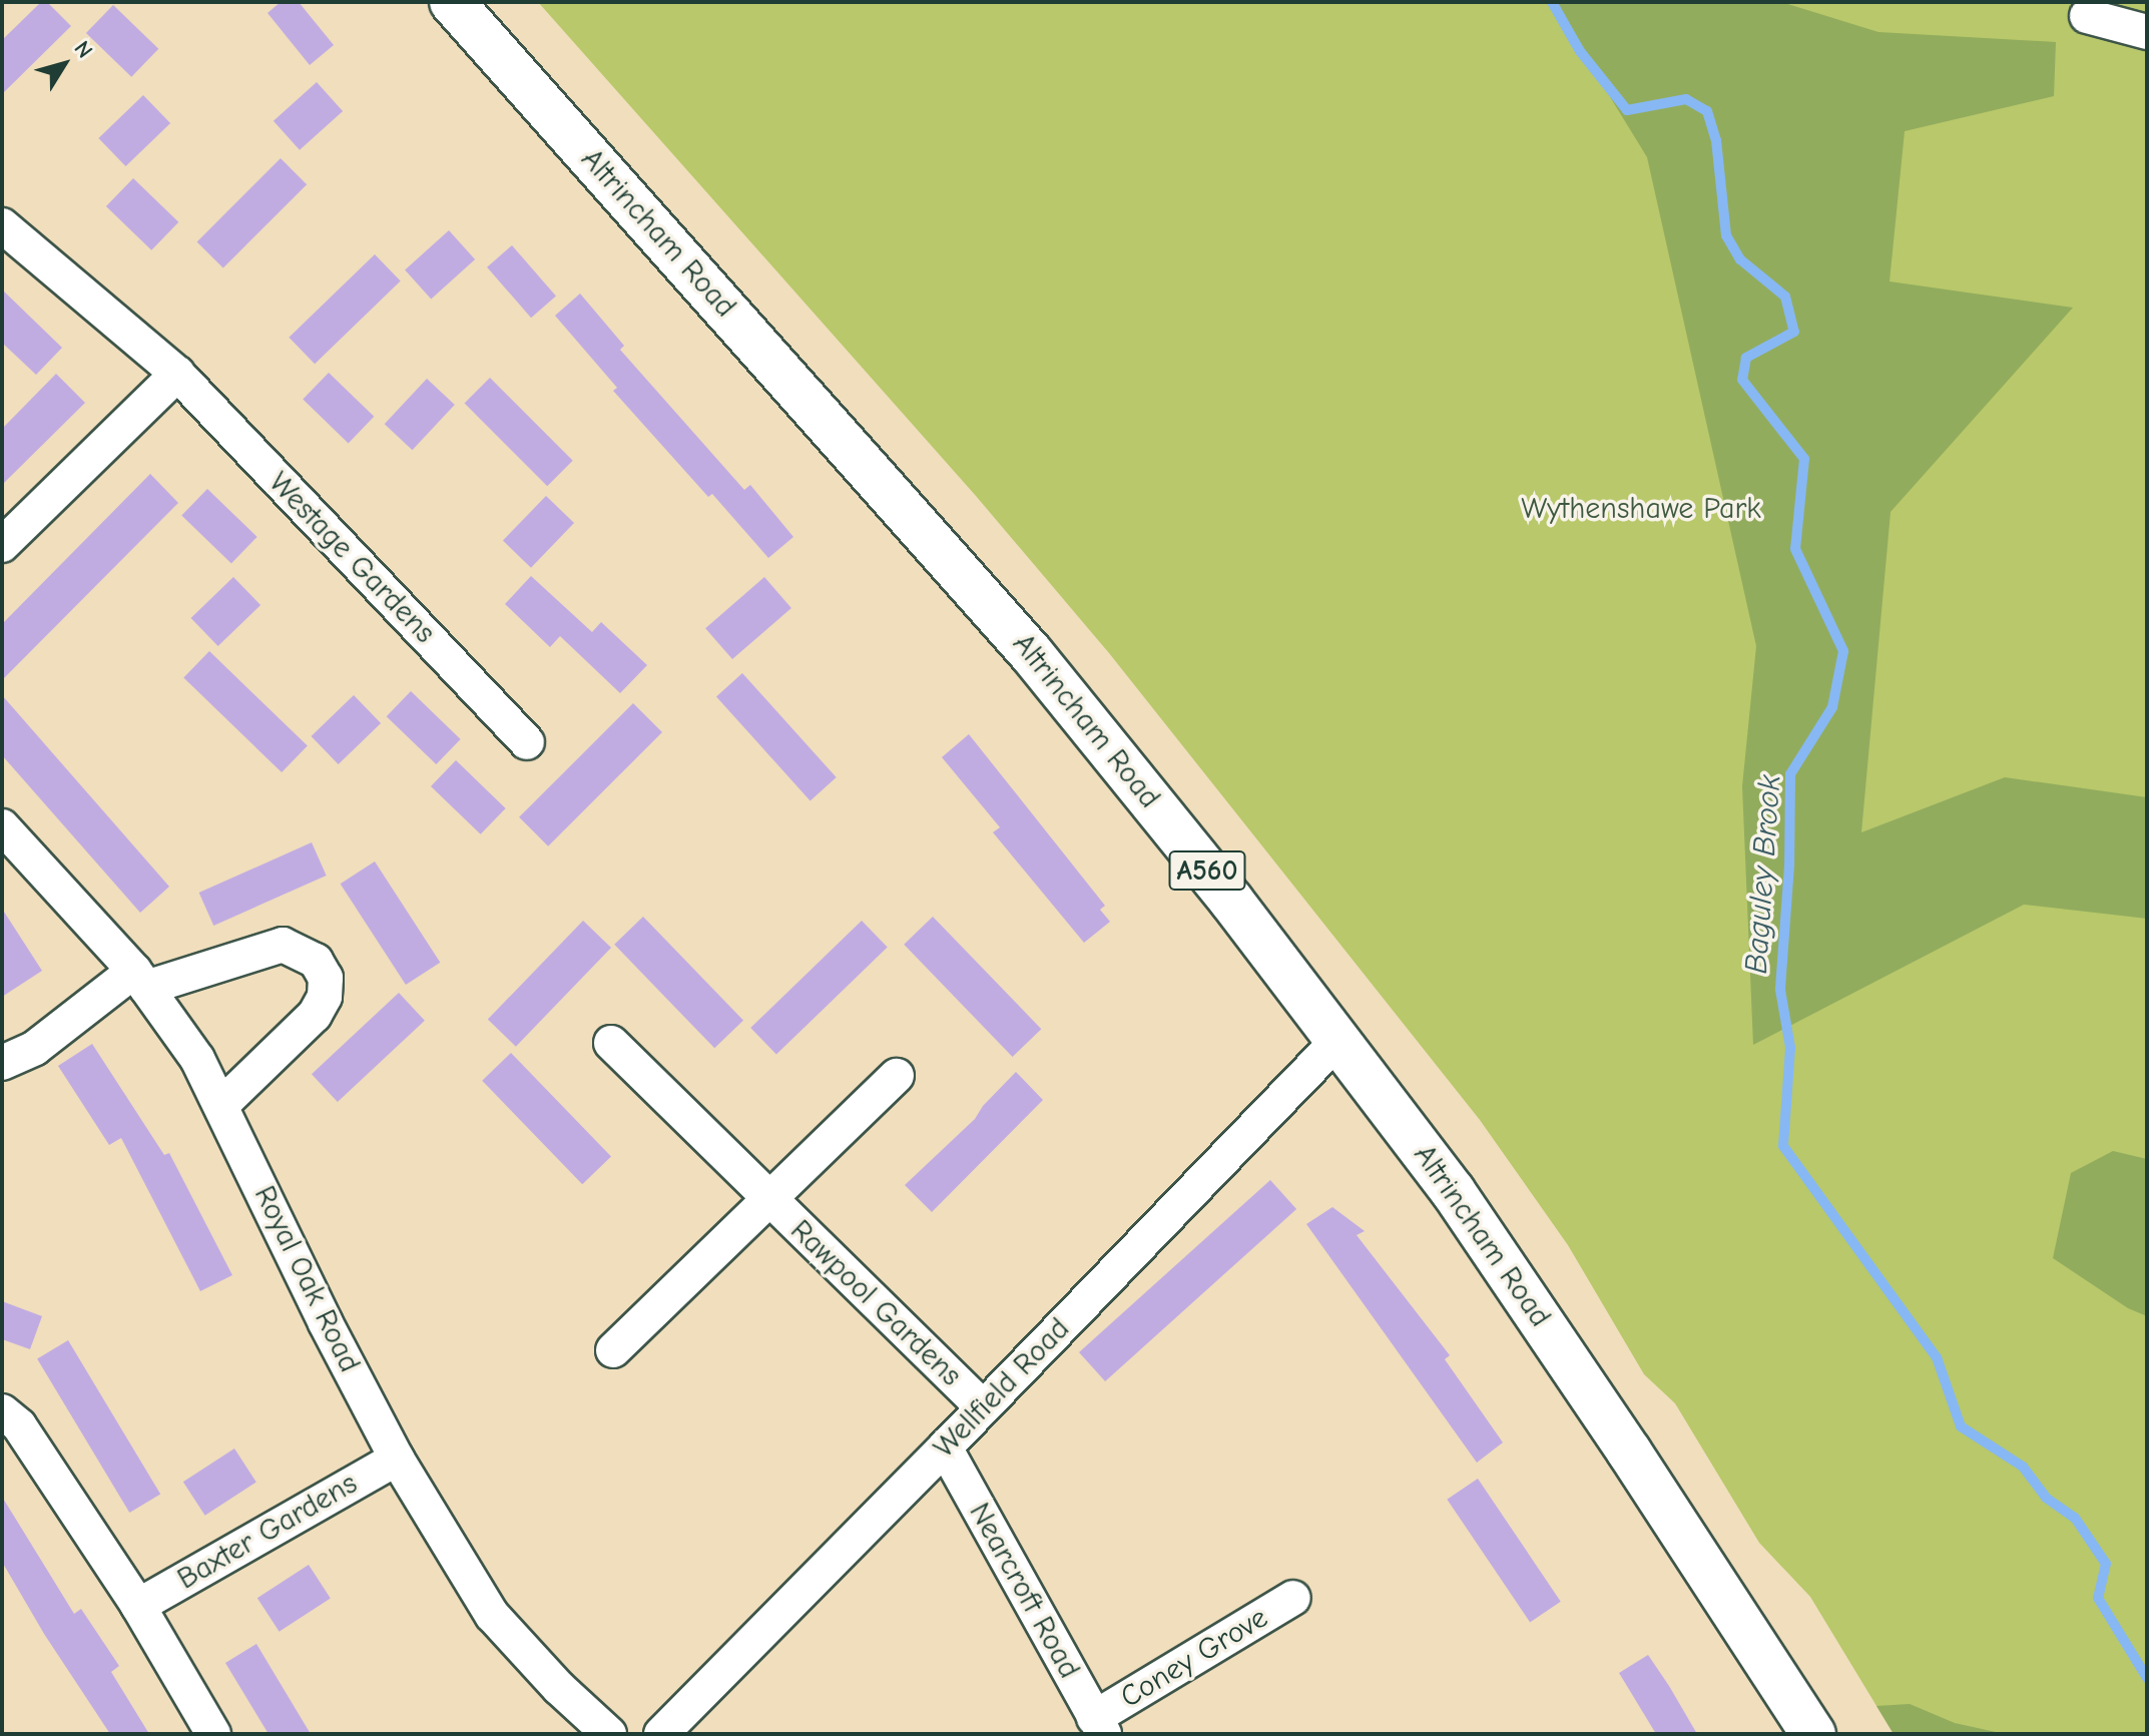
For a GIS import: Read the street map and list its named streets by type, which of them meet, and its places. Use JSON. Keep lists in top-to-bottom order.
{
  "streets": {
    "highway": ["Altrincham Road", "A560"],
    "street": [
      "Westage Gardens",
      "Royal Oak Road",
      "Rawpool Gardens",
      "Wellfield Road",
      "Baxter Gardens",
      "Nearcroft Road",
      "Coney Grove"
    ]
  },
  "crossings": [
    ["Altrincham Road", "Wellfield Road"],
    ["Royal Oak Road", "Baxter Gardens"],
    ["Rawpool Gardens", "Wellfield Road"],
    ["Wellfield Road", "Nearcroft Road"],
    ["Nearcroft Road", "Coney Grove"]
  ],
  "water": ["Baguley Brook"],
  "parks": ["Wythenshawe Park"],
  "north": "top right"
}
